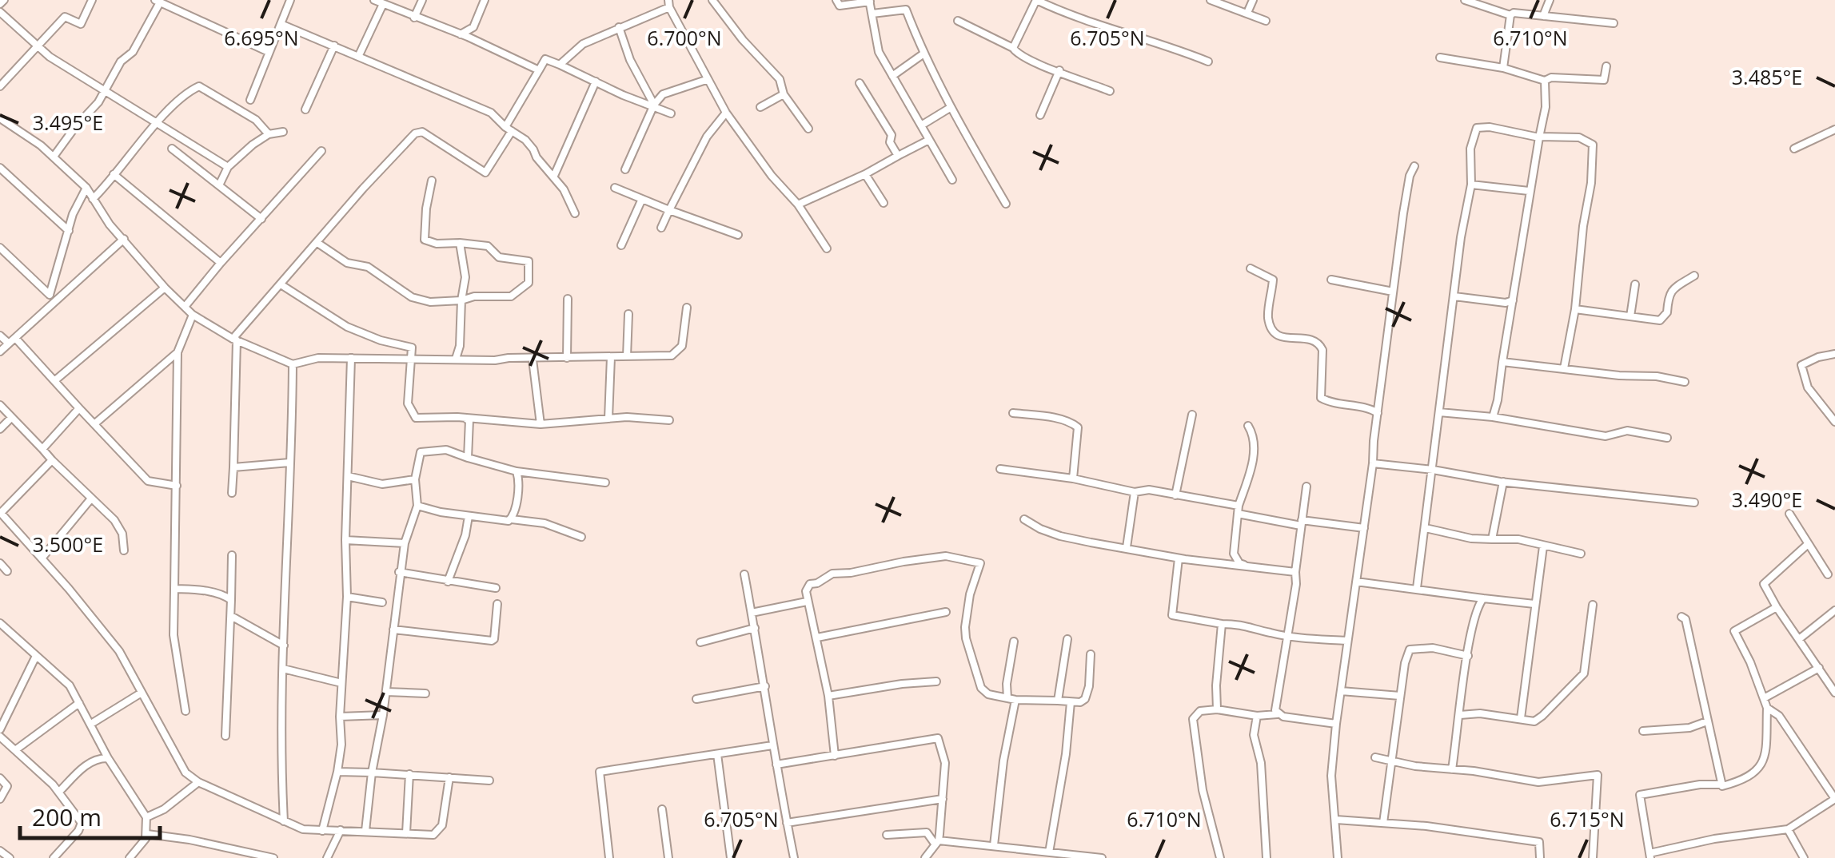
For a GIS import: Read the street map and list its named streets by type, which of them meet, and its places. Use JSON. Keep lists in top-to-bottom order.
{
  "scale_bar": "200 m",
  "coordinates": [
    "6.700°N",
    "6.705°N",
    "6.710°N",
    "6.695°N",
    "3.485°E",
    "3.495°E",
    "3.490°E",
    "3.500°E",
    "6.715°N"
  ]
}
